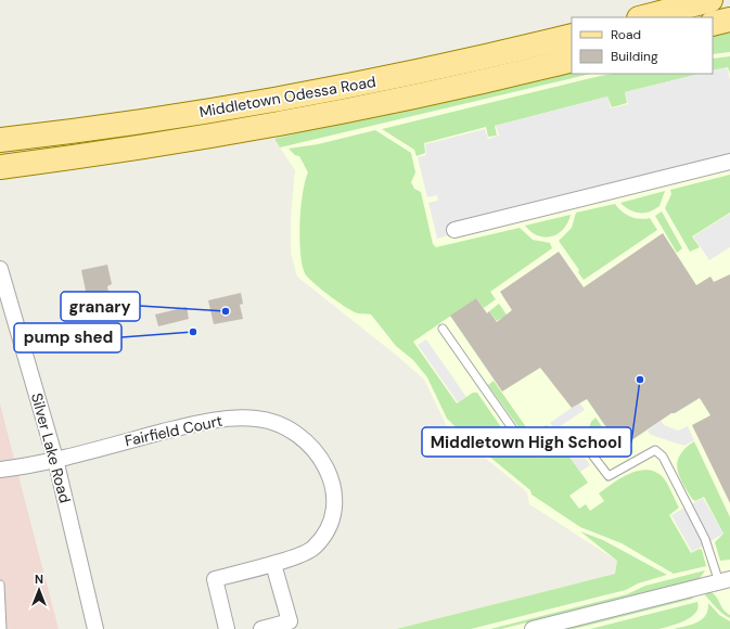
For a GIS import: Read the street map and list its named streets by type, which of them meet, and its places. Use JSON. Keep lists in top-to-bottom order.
{
  "streets": {
    "main road": ["Middletown Odessa Road"],
    "street": ["Fairfield Court", "Silver Lake Road"]
  },
  "crossings": [
    ["Fairfield Court", "Silver Lake Road"]
  ],
  "places": ["granary", "pump shed", "Middletown High School"],
  "legend": ["Road", "Building"],
  "north": "top"
}
